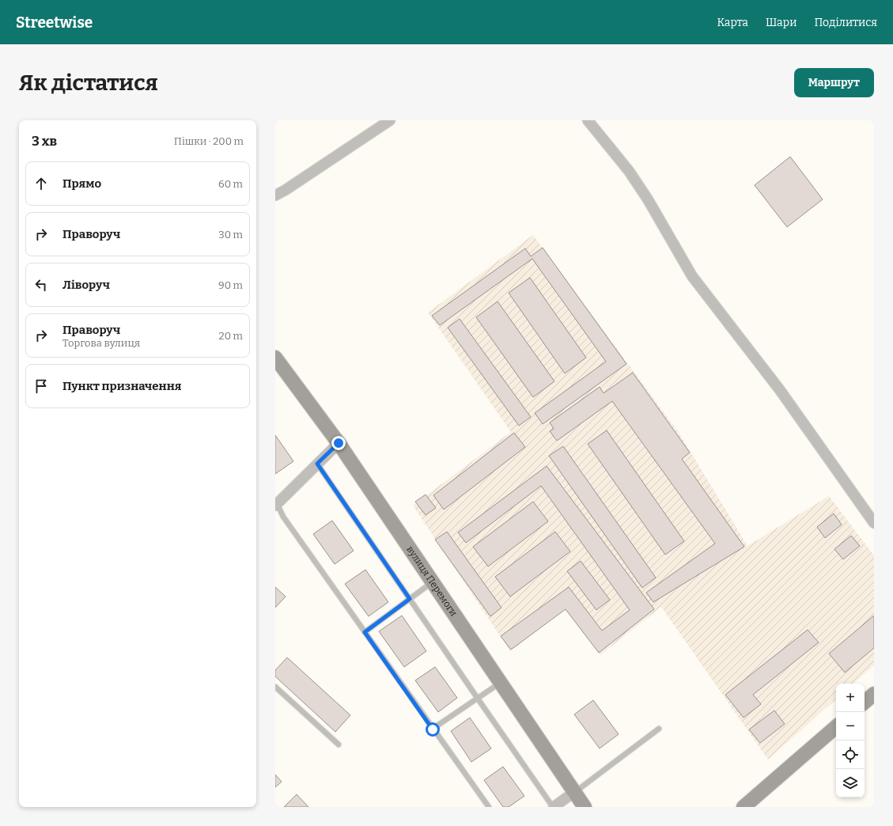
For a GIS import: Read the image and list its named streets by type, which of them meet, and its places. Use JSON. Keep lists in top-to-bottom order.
{
  "streets": {
    "main road": ["вулиця Перемоги"]
  },
  "page": {
    "header": "Streetwise",
    "nav": ["Карта", "Шари", "Поділитися"],
    "buttons": "Маршрут",
    "title": "Як дістатися",
    "heading": ["3 хв", "Пішки · 200 m"],
    "list": [
      ["Прямо", "60 m"],
      ["Праворуч", "30 m"],
      ["Ліворуч", "90 m"],
      ["Праворуч", "Торгова вулиця", "20 m"],
      "Пункт призначення"
    ],
    "map_buttons": ["+", "−"]
  }
}
